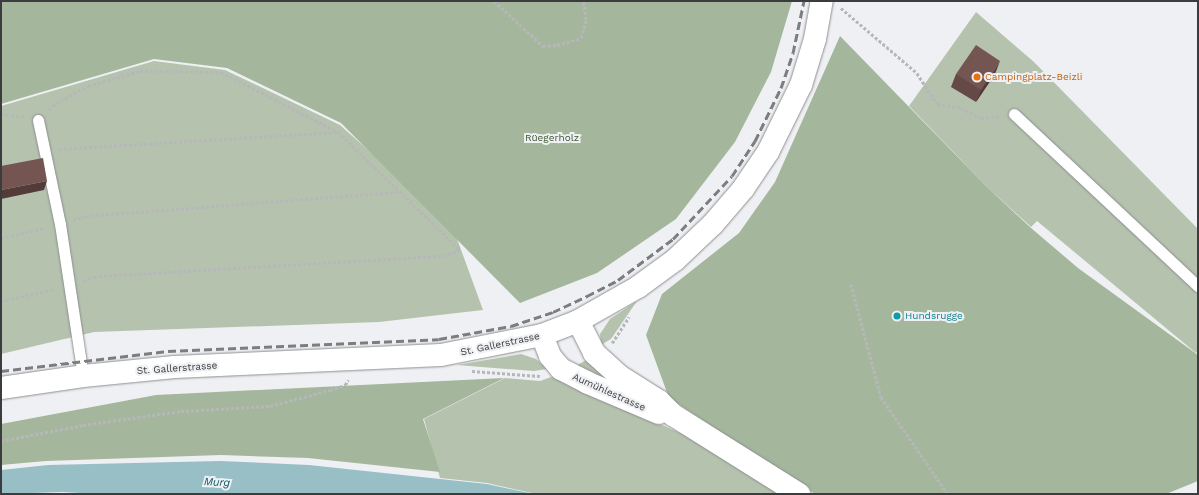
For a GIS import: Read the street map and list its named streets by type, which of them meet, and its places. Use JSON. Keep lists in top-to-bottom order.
{
  "streets": {
    "main road": ["St. Gallerstrasse", "Aumühlestrasse"]
  },
  "crossings": [
    ["St. Gallerstrasse", "Aumühlestrasse"]
  ],
  "water": ["Murg"],
  "parks": ["Rüegerholz"],
  "places": ["Campingplatz-Beizli", "Hundsrugge"]
}
